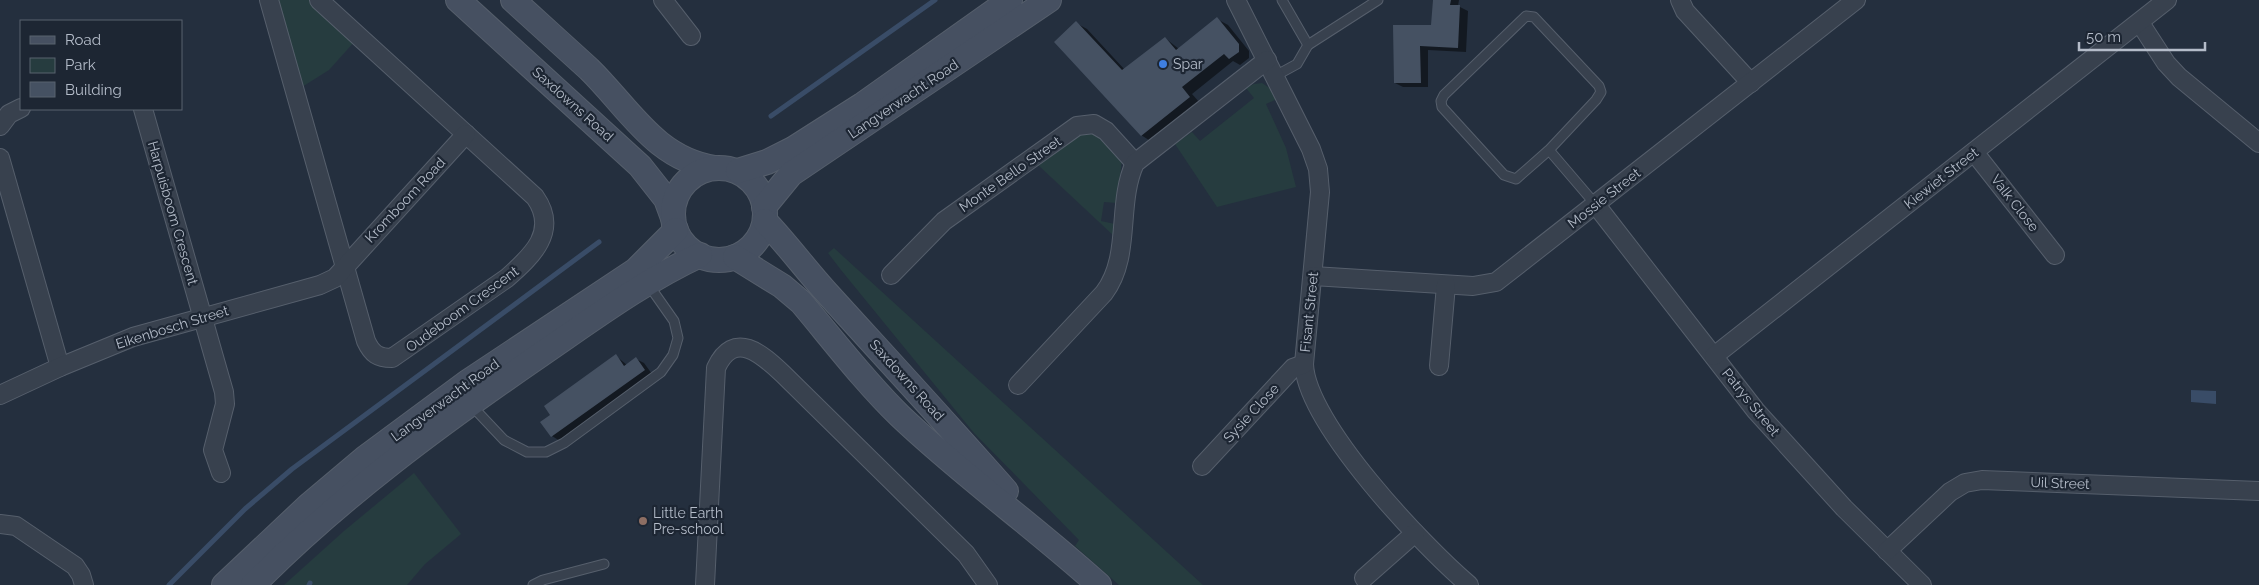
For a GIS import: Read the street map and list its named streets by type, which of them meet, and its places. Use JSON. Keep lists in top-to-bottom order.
{
  "streets": {
    "street": [
      "Langverwacht Road",
      "Saxdowns Road",
      "Monte Bello Street",
      "Kiewiet Street",
      "Mossie Street",
      "Kromboom Road",
      "Valk Close",
      "Harpuisboom Crescent",
      "Oudeboom Crescent",
      "Fisant Street",
      "Eikenbosch Street",
      "Patrys Street",
      "Sysie Close",
      "Uil Street"
    ]
  },
  "crossings": [
    ["Langverwacht Road", "Saxdowns Road"],
    ["Kiewiet Street", "Valk Close"],
    ["Kiewiet Street", "Patrys Street"],
    ["Mossie Street", "Fisant Street"],
    ["Mossie Street", "Patrys Street"],
    ["Kromboom Road", "Oudeboom Crescent"],
    ["Kromboom Road", "Eikenbosch Street"],
    ["Harpuisboom Crescent", "Eikenbosch Street"],
    ["Oudeboom Crescent", "Eikenbosch Street"],
    ["Fisant Street", "Sysie Close"],
    ["Patrys Street", "Uil Street"]
  ],
  "places": ["Spar", "Little Earth Pre-school"],
  "legend": ["Road", "Park", "Building"],
  "scale_bar": "50 m"
}
